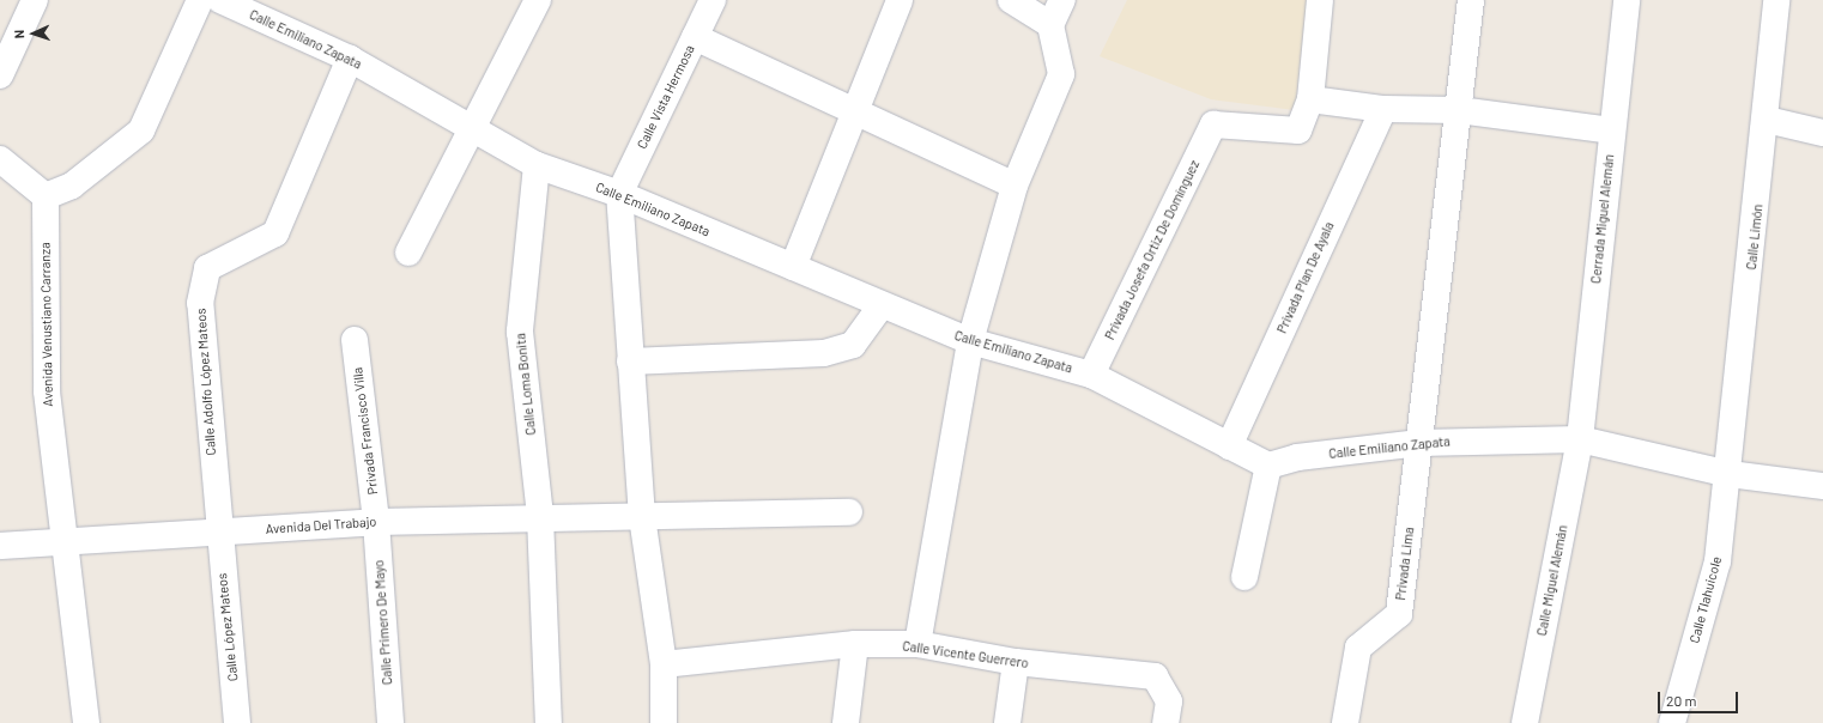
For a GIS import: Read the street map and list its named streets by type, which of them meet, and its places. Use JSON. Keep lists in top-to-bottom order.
{
  "streets": {
    "street": [
      "Calle Emiliano Zapata",
      "Calle Vista Hermosa",
      "Cerrada Miguel Alemán",
      "Calle Limón",
      "Privada Josefa Ortiz De Domínguez",
      "Privada Plan De Ayala",
      "Avenida Venustiano Carranza",
      "Calle Adolfo López Mateos",
      "Calle Loma Bonita",
      "Privada Francisco Villa",
      "Avenida Del Trabajo",
      "Privada Lima",
      "Calle Miguel Alemán",
      "Calle Tlahuicole",
      "Calle Primero De Mayo",
      "Calle López Mateos",
      "Calle Vicente Guerrero"
    ]
  },
  "crossings": [
    ["Calle Emiliano Zapata", "Calle Vista Hermosa"],
    ["Calle Emiliano Zapata", "Cerrada Miguel Alemán"],
    ["Calle Emiliano Zapata", "Calle Limón"],
    ["Calle Emiliano Zapata", "Privada Josefa Ortiz De Domínguez"],
    ["Calle Emiliano Zapata", "Privada Plan De Ayala"],
    ["Calle Emiliano Zapata", "Calle Adolfo López Mateos"],
    ["Calle Emiliano Zapata", "Calle Loma Bonita"],
    ["Calle Emiliano Zapata", "Privada Lima"],
    ["Calle Emiliano Zapata", "Calle Miguel Alemán"],
    ["Calle Emiliano Zapata", "Calle Tlahuicole"],
    ["Cerrada Miguel Alemán", "Calle Miguel Alemán"],
    ["Calle Limón", "Calle Tlahuicole"],
    ["Avenida Venustiano Carranza", "Avenida Del Trabajo"],
    ["Calle Adolfo López Mateos", "Avenida Del Trabajo"],
    ["Calle Adolfo López Mateos", "Calle López Mateos"],
    ["Calle Loma Bonita", "Avenida Del Trabajo"],
    ["Privada Francisco Villa", "Avenida Del Trabajo"],
    ["Privada Francisco Villa", "Calle Primero De Mayo"],
    ["Avenida Del Trabajo", "Calle Primero De Mayo"],
    ["Avenida Del Trabajo", "Calle López Mateos"]
  ],
  "scale_bar": "20 m",
  "north": "left"
}
